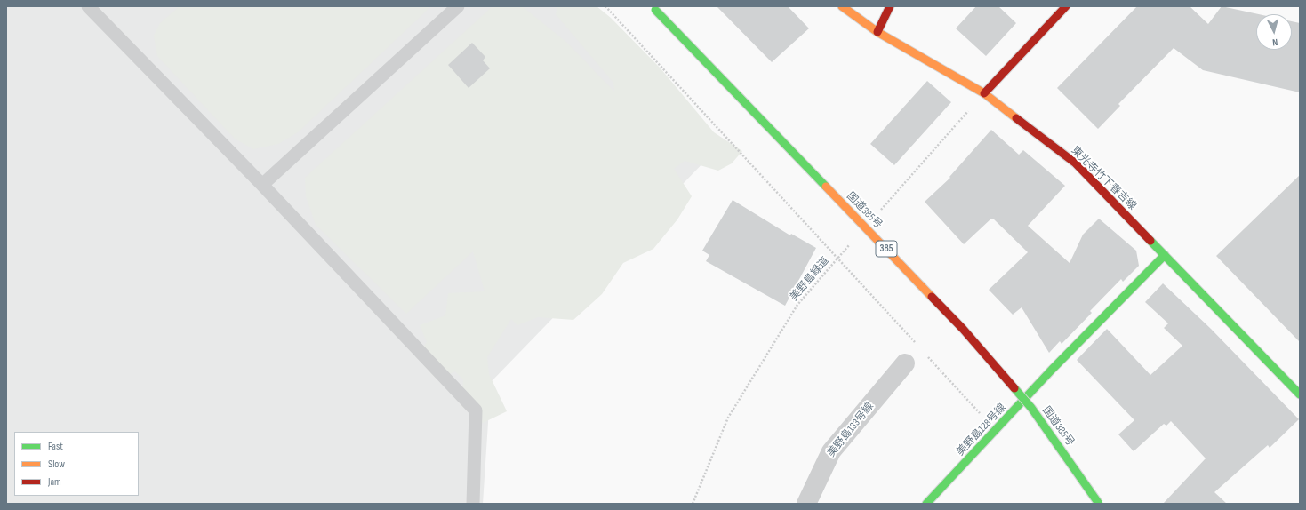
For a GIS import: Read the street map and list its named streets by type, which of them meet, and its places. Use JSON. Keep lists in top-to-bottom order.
{
  "streets": {
    "main road": [
      "東光寺竹下春吉線",
      "国道385号",
      "385",
      "美野島128号線"
    ],
    "street": ["美野島133号線"],
    "path": ["美野島緑道"]
  },
  "crossings": [
    ["東光寺竹下春吉線", "美野島128号線"]
  ],
  "legend": ["Fast", "Slow", "Jam"],
  "north": "bottom"
}
